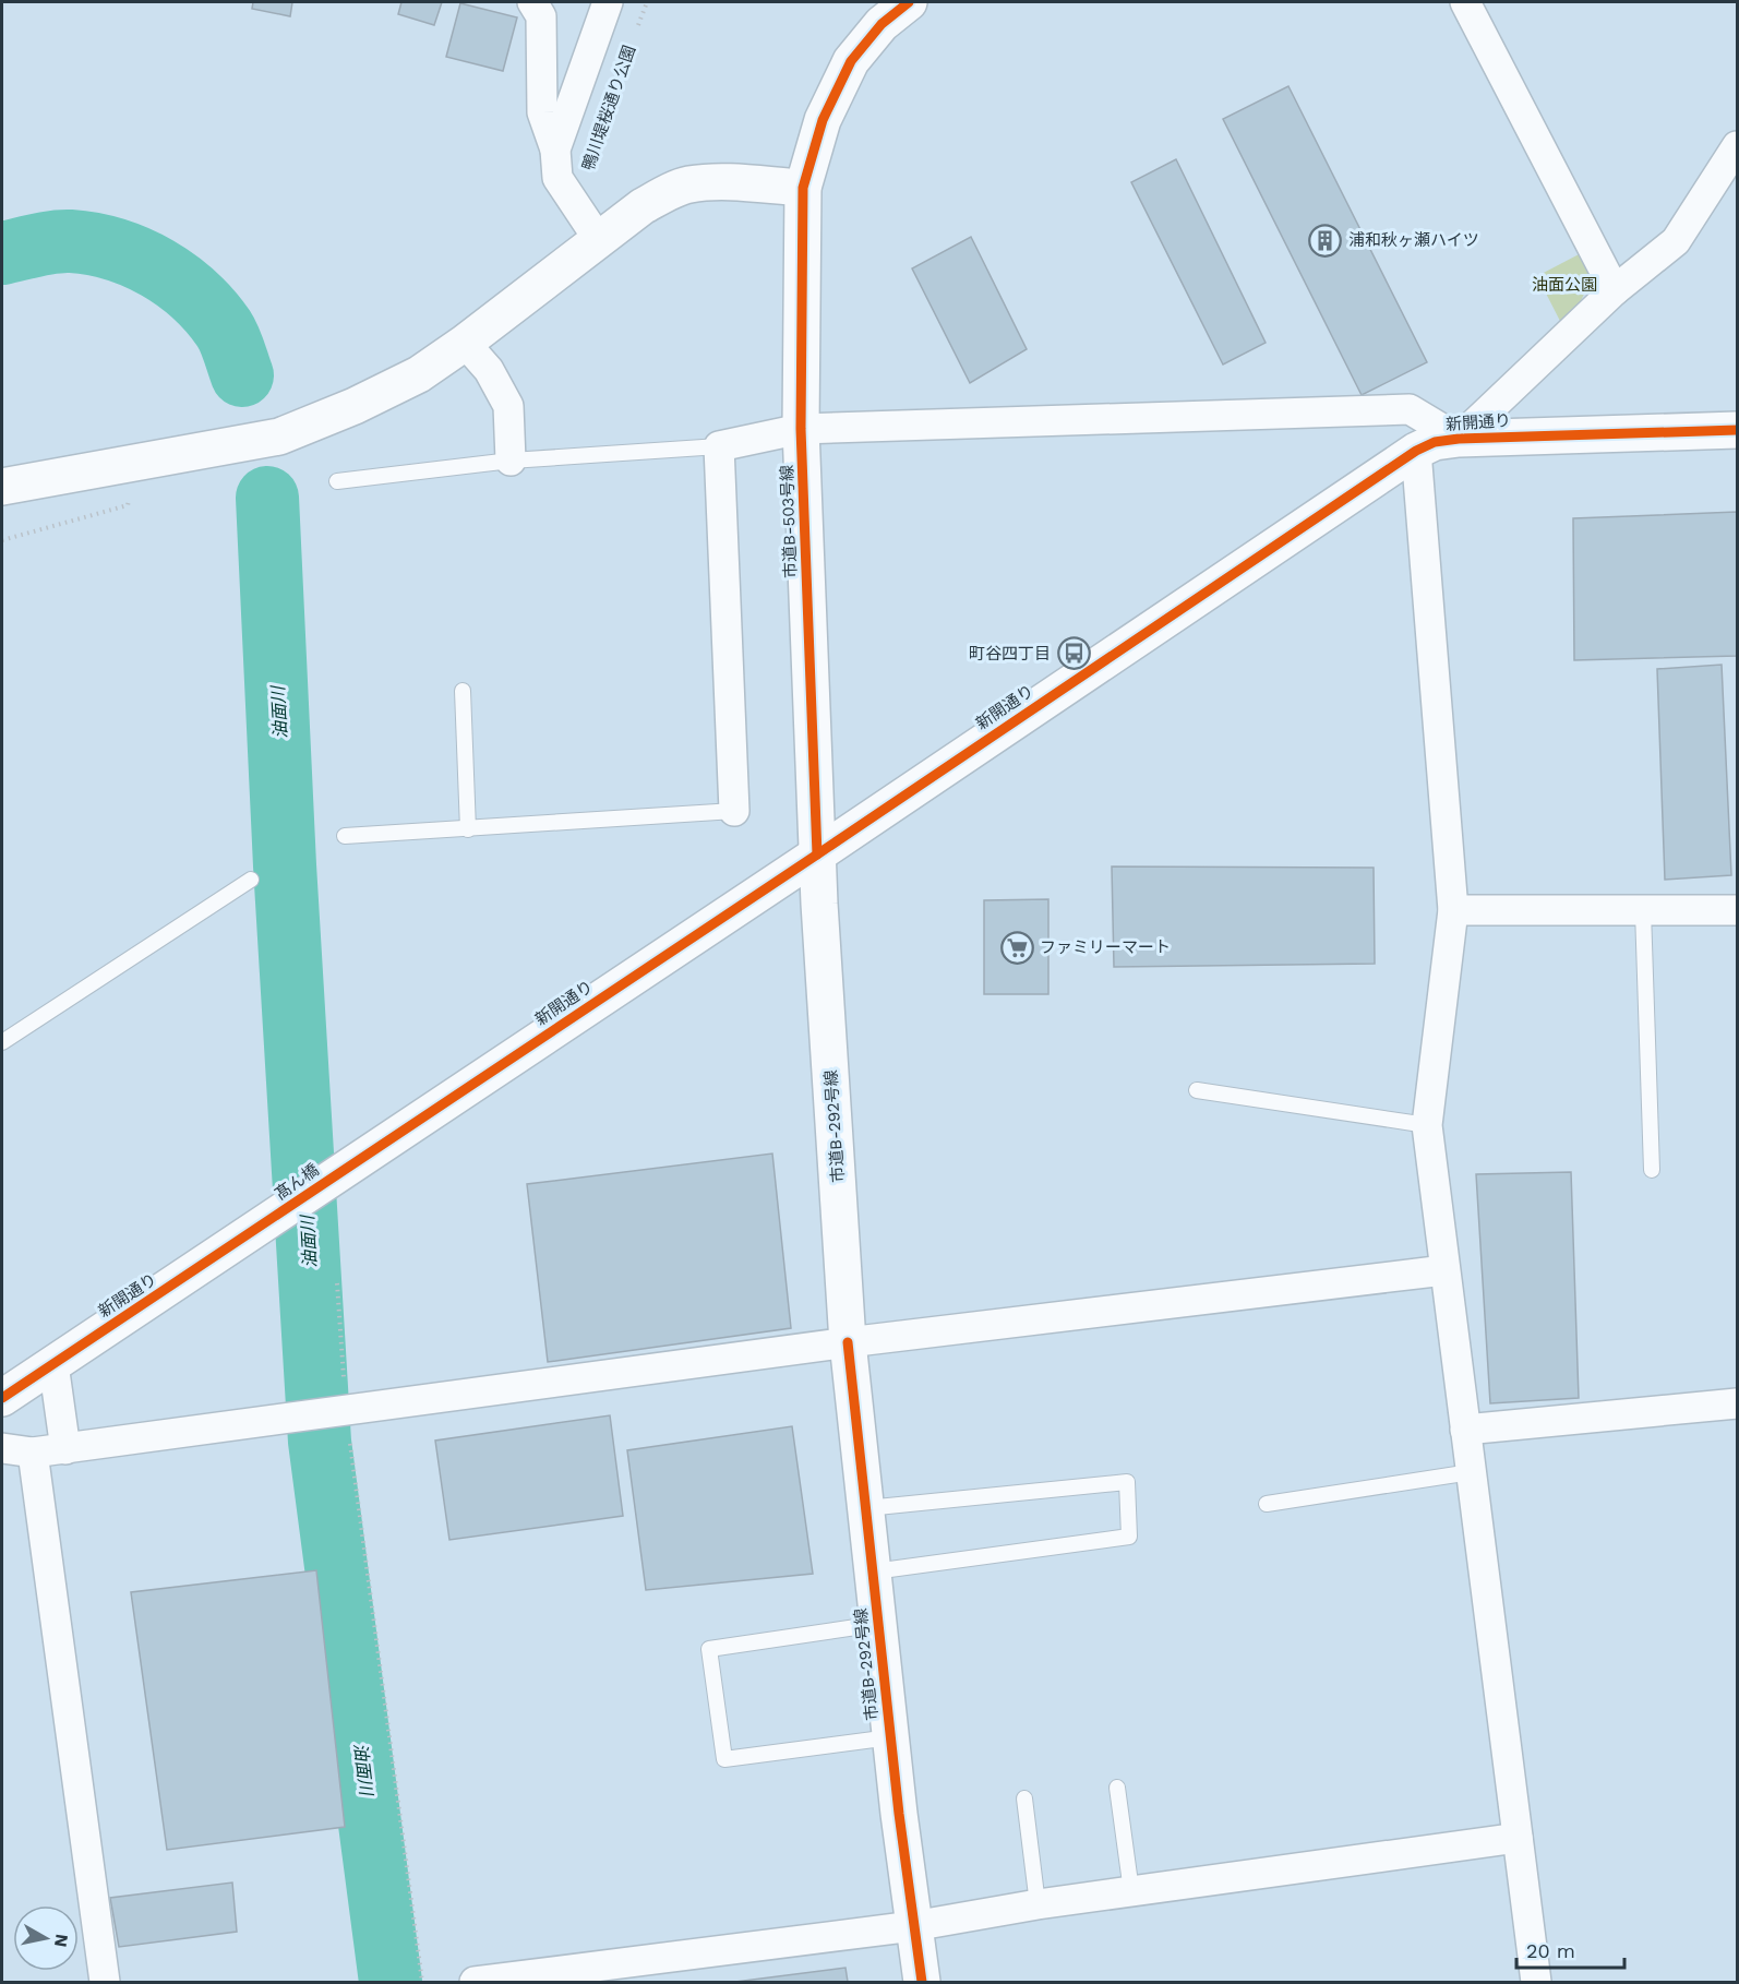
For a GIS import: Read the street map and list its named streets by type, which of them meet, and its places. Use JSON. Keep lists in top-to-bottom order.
{
  "streets": {
    "street": [
      "新開通り",
      "市道B-503号線",
      "市道B-292号線",
      "髙ん橋"
    ],
    "path": ["鴨川堤桜通り公園"]
  },
  "crossings": [
    ["新開通り", "市道B-503号線"],
    ["新開通り", "市道B-292号線"],
    ["新開通り", "髙ん橋"],
    ["市道B-503号線", "市道B-292号線"]
  ],
  "water": ["油面川"],
  "parks": ["油面公園"],
  "places": {
    "building": ["浦和秋ヶ瀬ハイツ"],
    "bus stop": ["町谷四丁目"],
    "supermarket": ["ファミリーマート"]
  },
  "scale_bar": "20 m",
  "north": "right"
}
